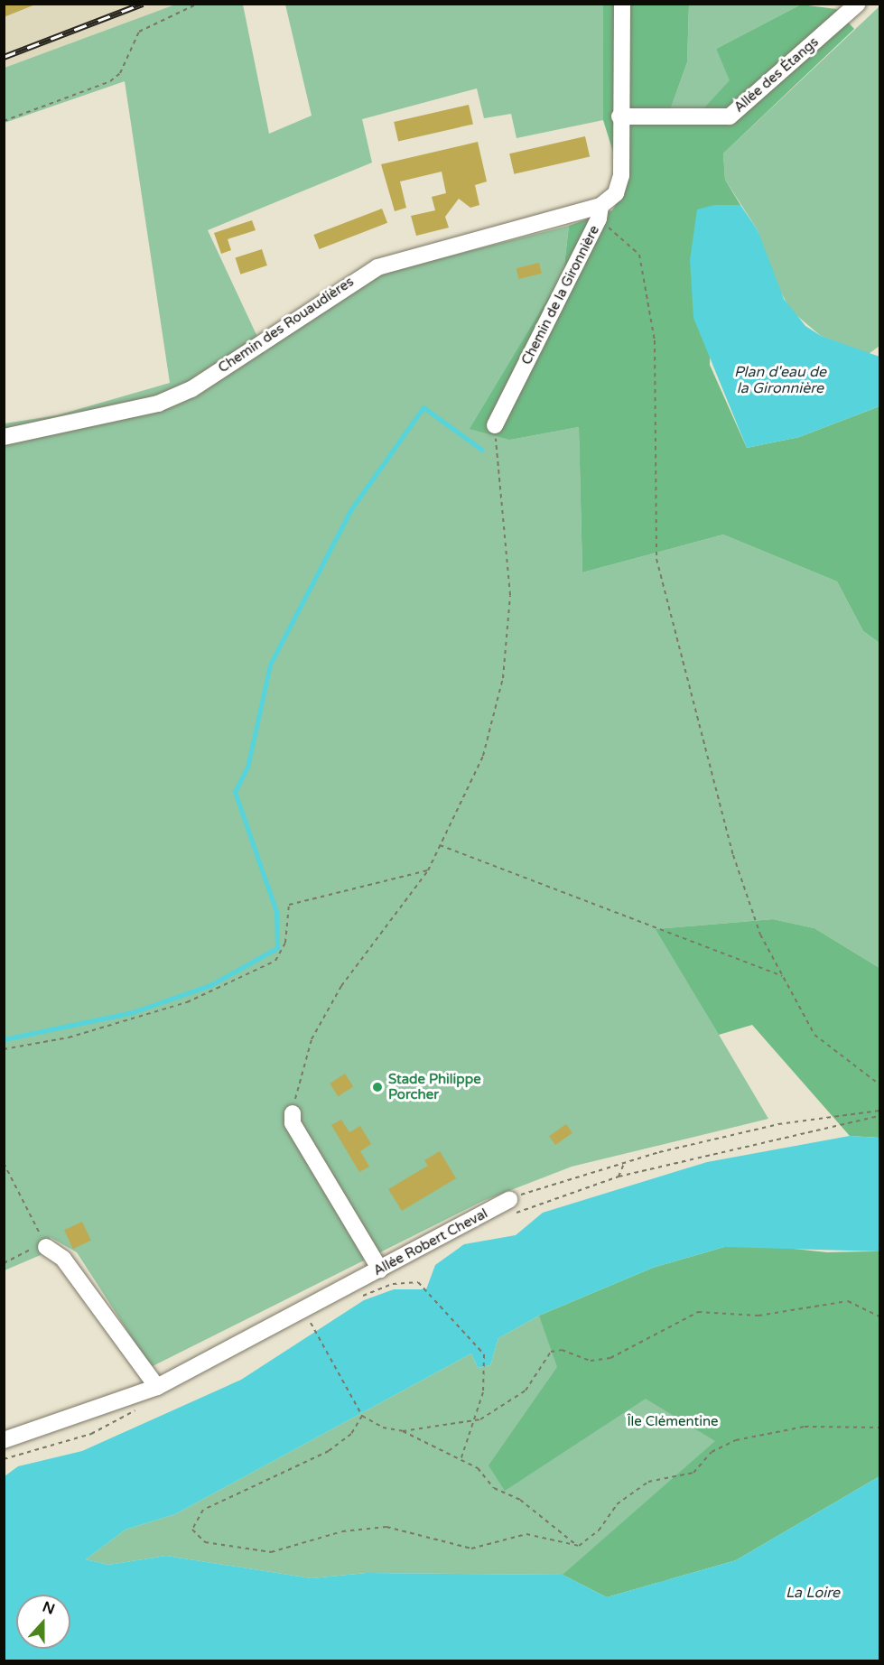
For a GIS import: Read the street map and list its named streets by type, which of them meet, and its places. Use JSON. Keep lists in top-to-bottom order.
{
  "streets": {
    "street": [
      "Allée des Étangs",
      "Chemin de la Gironnière",
      "Chemin des Rouaudières",
      "Allée Robert Cheval"
    ]
  },
  "crossings": [
    ["Allée des Étangs", "Chemin de la Gironnière"],
    ["Chemin de la Gironnière", "Chemin des Rouaudières"]
  ],
  "water": ["Plan d'eau de la Gironnière", "La Loire"],
  "parks": ["Île Clémentine"],
  "places": ["Stade Philippe Porcher"],
  "north": "top"
}
